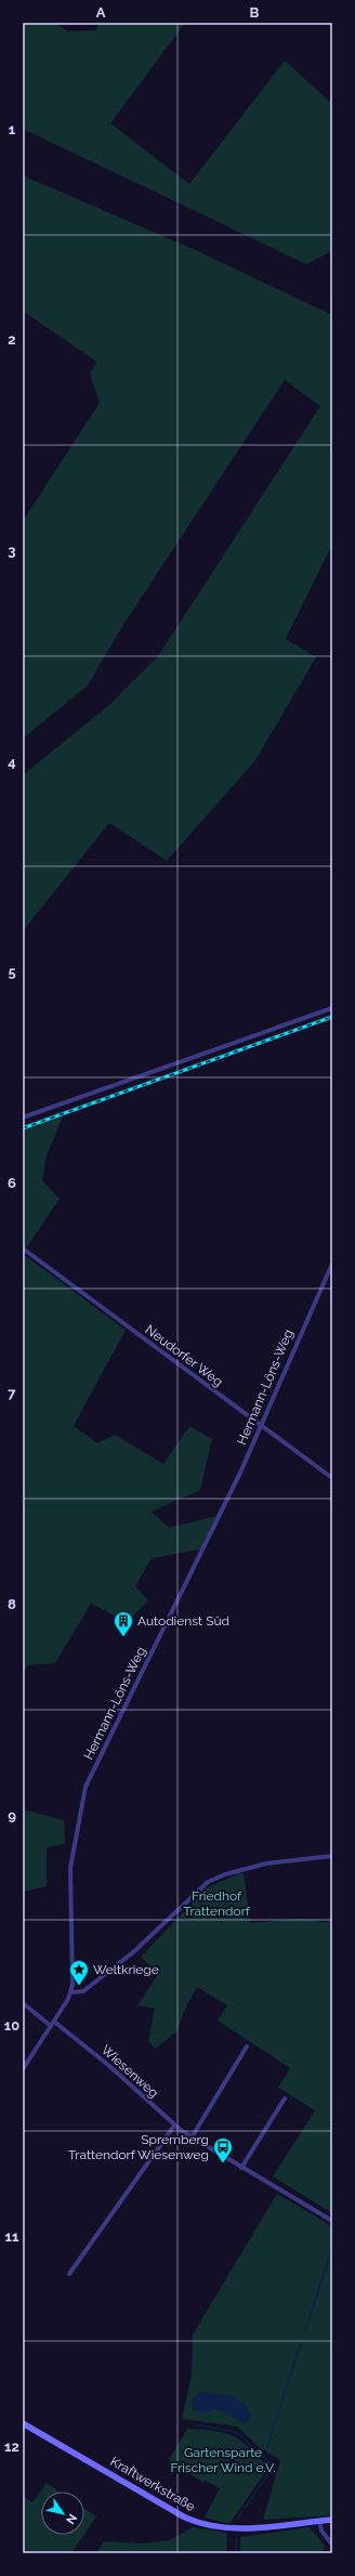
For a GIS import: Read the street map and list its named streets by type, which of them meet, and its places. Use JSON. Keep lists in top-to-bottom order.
{
  "streets": {
    "main road": ["Kraftwerkstraße"],
    "street": ["Neudorfer Weg", "Hermann-Löns-Weg", "Wiesenweg"]
  },
  "crossings": [
    ["Neudorfer Weg", "Hermann-Löns-Weg"],
    ["Hermann-Löns-Weg", "Wiesenweg"]
  ],
  "parks": ["Friedhof Trattendorf", "Gartensparte Frischer Wind e.V."],
  "places": {
    "building": ["Autodienst Süd"],
    "place": ["Weltkriege"],
    "bus stop": ["Spremberg Trattendorf Wiesenweg"]
  },
  "north": "bottom right",
  "grid": {
    "columns": ["A", "B"],
    "rows": [
      "1",
      "2",
      "3",
      "4",
      "5",
      "6",
      "7",
      "8",
      "9",
      "10",
      "11",
      "12"
    ]
  }
}
